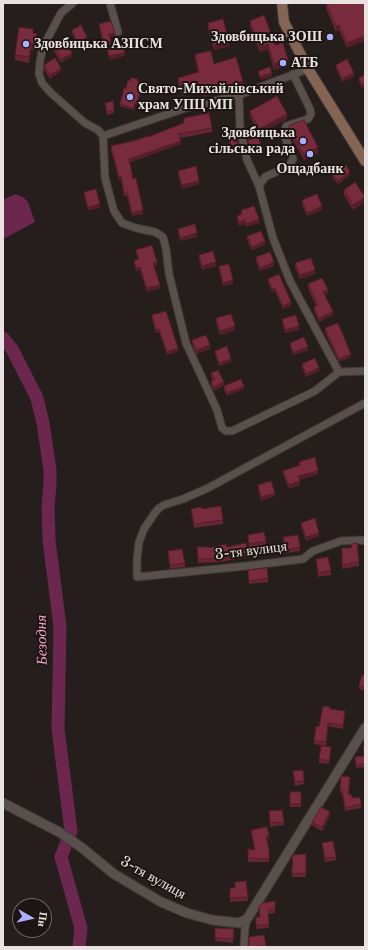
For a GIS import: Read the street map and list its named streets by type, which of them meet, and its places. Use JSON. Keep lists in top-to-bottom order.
{
  "streets": {
    "street": ["3-тя вулиця"]
  },
  "water": ["Безодня"],
  "places": [
    "Здовбицька ЗОШ",
    "Здовбицька АЗПСМ",
    "АТБ",
    "Свято-Михайлівський храм УПЦ МП",
    "Здовбицька сільська рада",
    "Ощадбанк"
  ],
  "north": "right"
}
